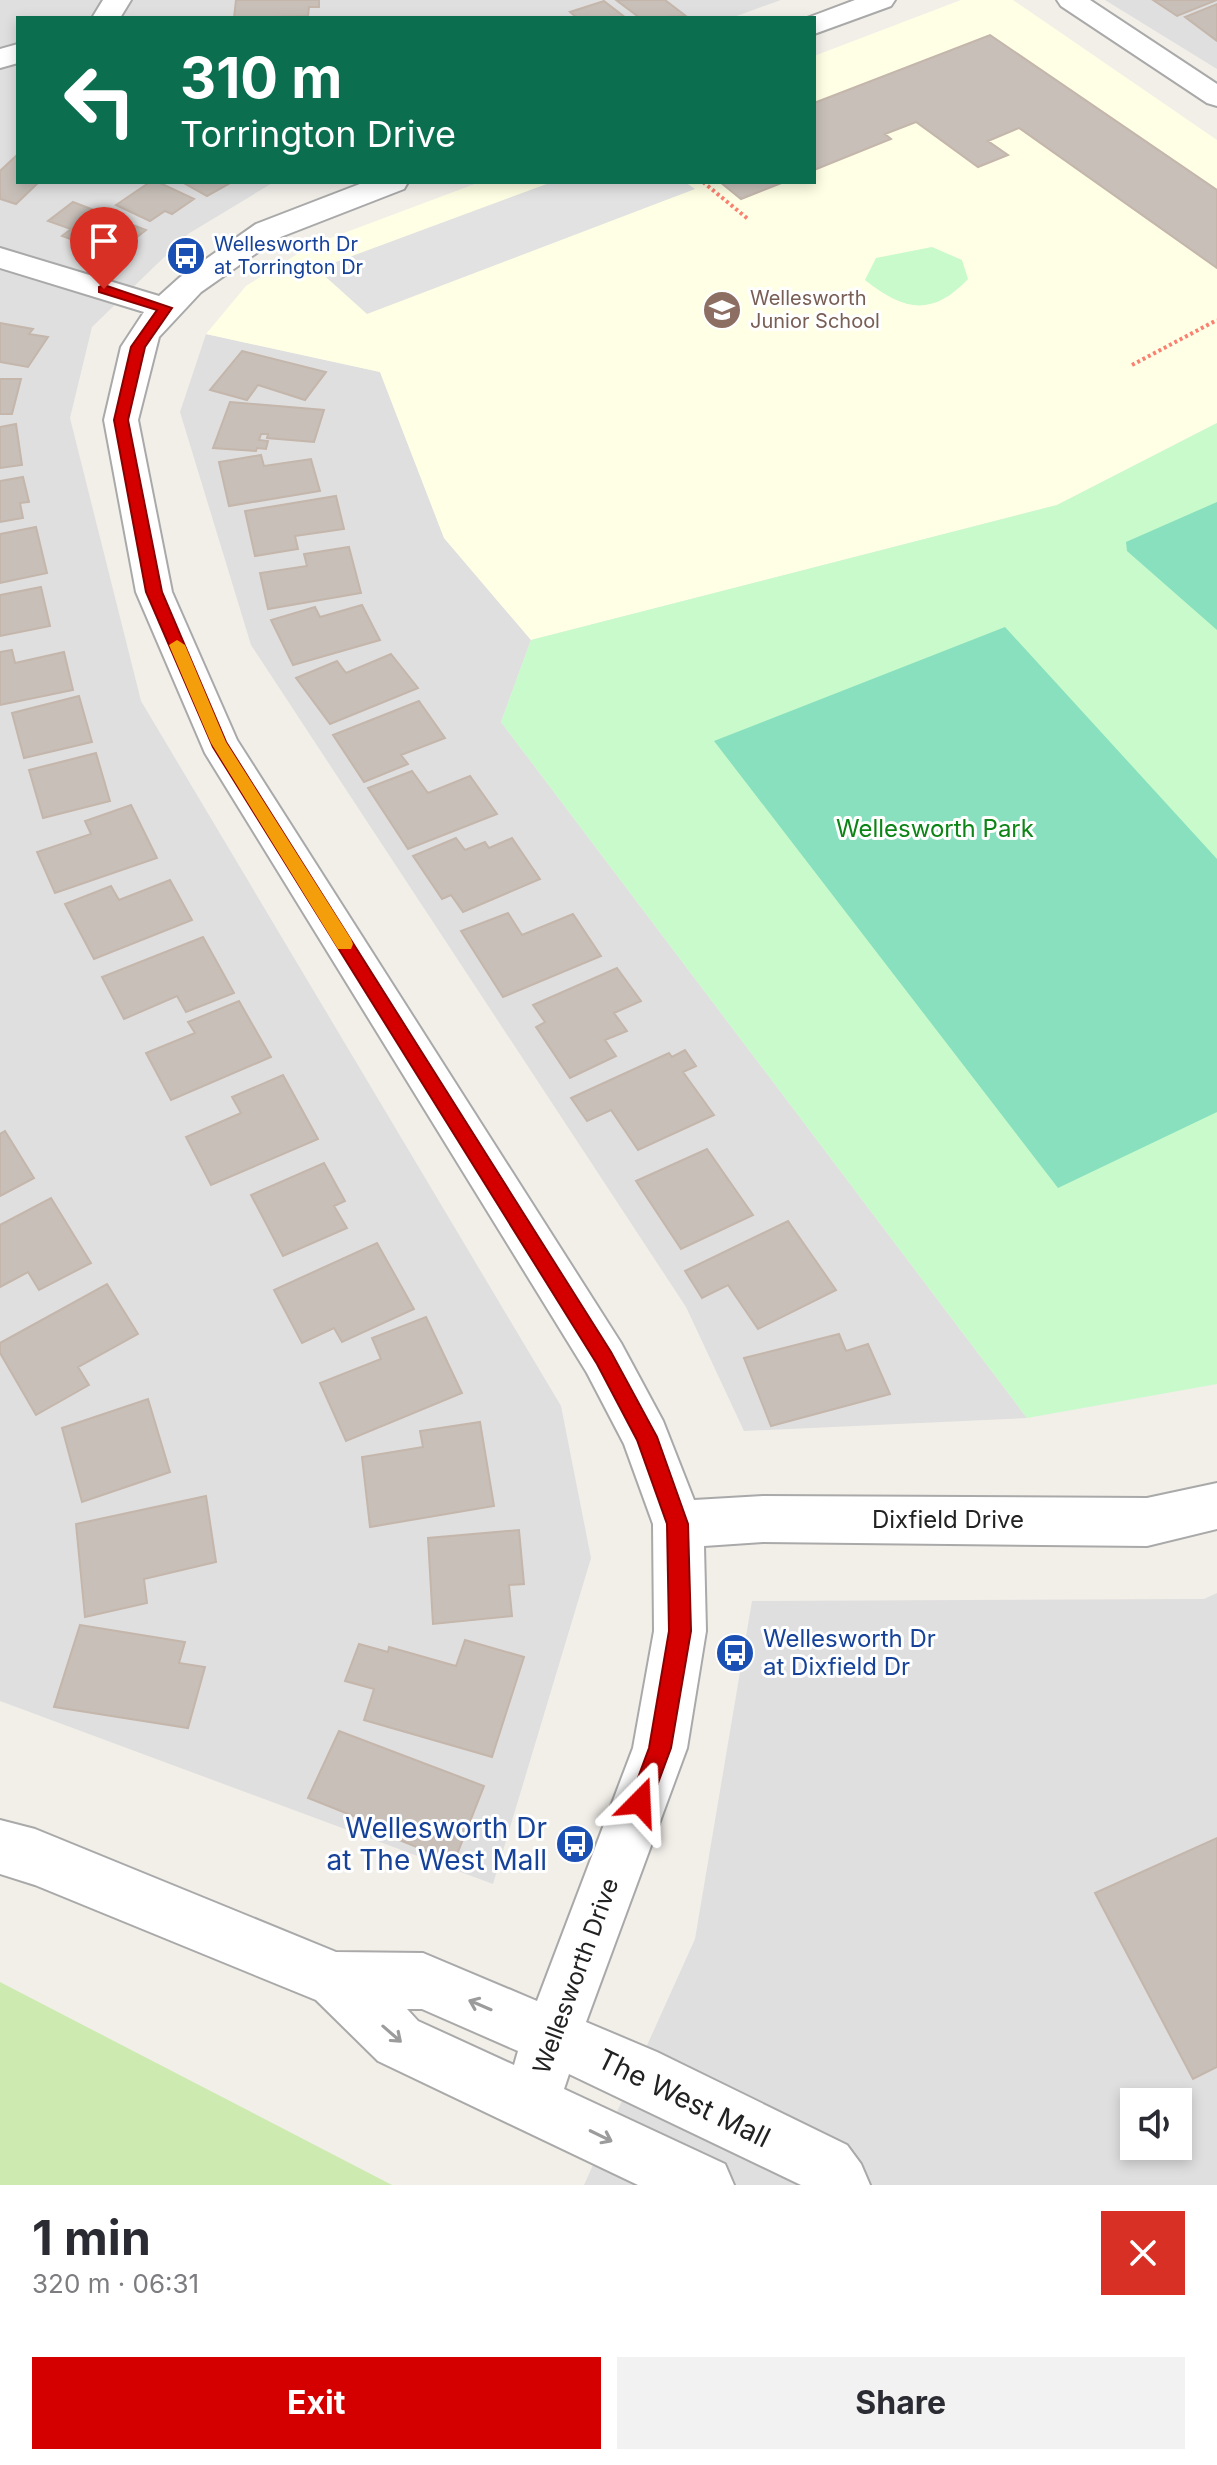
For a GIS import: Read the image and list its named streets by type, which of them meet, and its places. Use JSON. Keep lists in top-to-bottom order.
{
  "streets": {
    "street": ["Dixfield Drive", "Wellesworth Drive", "The West Mall"]
  },
  "crossings": [
    ["Dixfield Drive", "Wellesworth Drive"],
    ["Wellesworth Drive", "The West Mall"]
  ],
  "parks": ["Wellesworth Park"],
  "places": {
    "bus stop": ["Wellesworth Dr at Torrington Dr", "Wellesworth Dr at Dixfield Dr", "Wellesworth Dr at The West Mall"],
    "school or university": ["Wellesworth Junior School"]
  },
  "page": {
    "turn": ["310 m", "Torrington Drive"],
    "heading": ["1 min", "320 m · 06:31"],
    "buttons": ["Exit", "Share"]
  }
}
